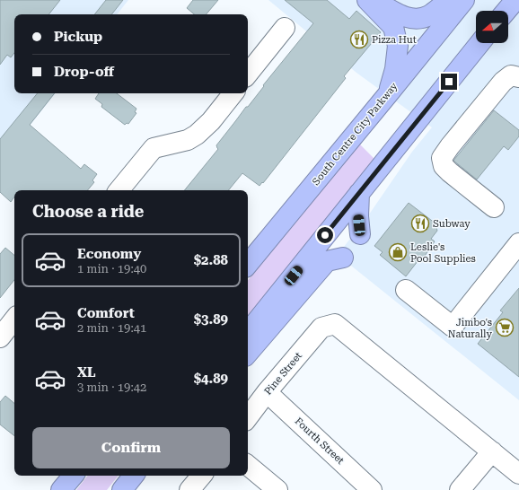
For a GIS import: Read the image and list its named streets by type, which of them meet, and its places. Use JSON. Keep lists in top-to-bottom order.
{
  "streets": {
    "highway": ["South Centre City Parkway"],
    "street": ["Pine Street", "Fourth Street"]
  },
  "crossings": [
    ["Pine Street", "Fourth Street"]
  ],
  "places": {
    "restaurant": ["Pizza Hut", "Subway"],
    "shop": ["Leslie's Pool Supplies"],
    "supermarket": ["Jimbo's Naturally"]
  },
  "north": "left",
  "page": {
    "banner": ["Pickup", "Drop-off"],
    "heading": "Choose a ride",
    "list": [
      {
        "name": "Economy",
        "note": "1 min · 19:40",
        "value": "$2.88"
      },
      {
        "name": "Comfort",
        "note": "2 min · 19:41",
        "value": "$3.89"
      },
      {
        "name": "XL",
        "note": "3 min · 19:42",
        "value": "$4.89"
      }
    ],
    "buttons": "Confirm"
  }
}
